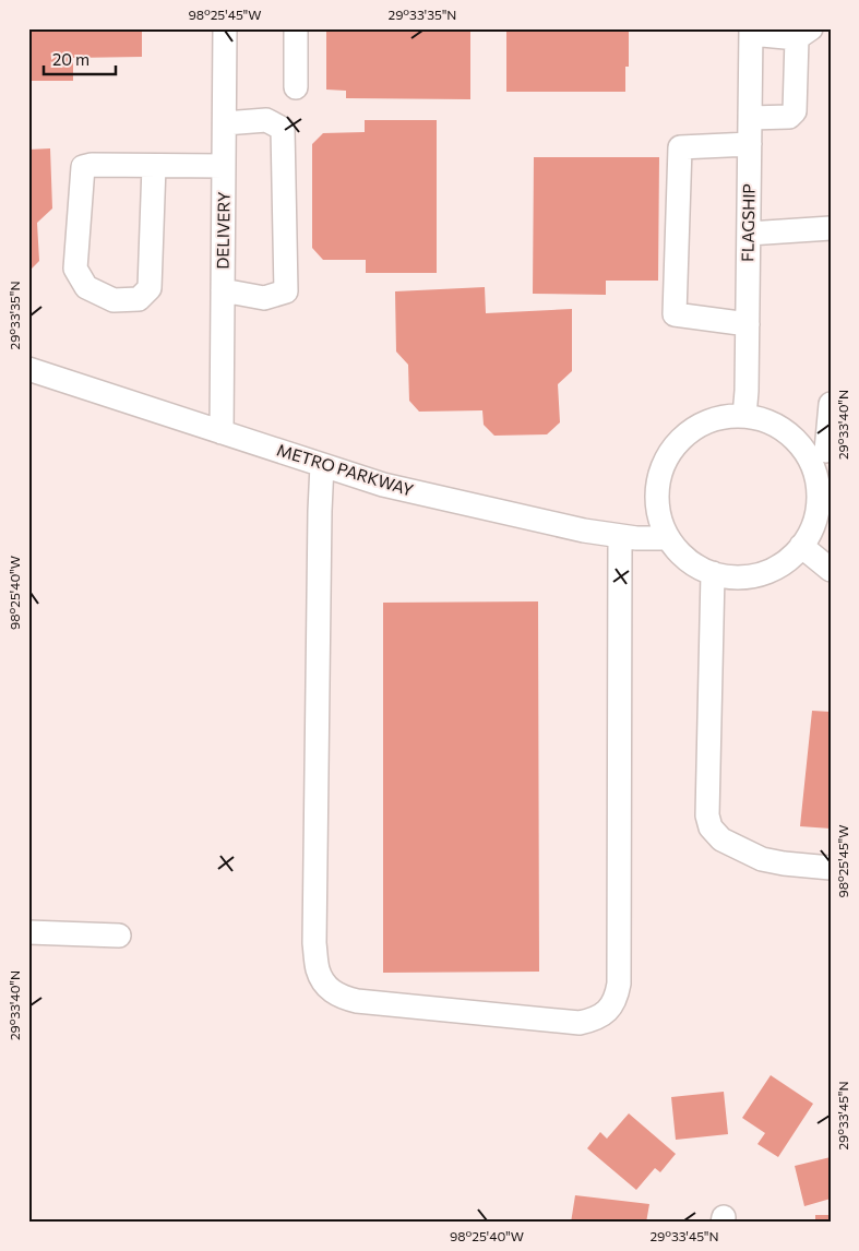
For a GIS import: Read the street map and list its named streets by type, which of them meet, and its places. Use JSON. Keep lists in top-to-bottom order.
{
  "streets": {
    "street": ["FLAGSHIP", "DELIVERY", "METRO PARKWAY"]
  },
  "crossings": [
    ["FLAGSHIP", "METRO PARKWAY"],
    ["DELIVERY", "METRO PARKWAY"]
  ],
  "scale_bar": "20 m",
  "coordinates": [
    "98°25'45\"W",
    "29°33'35\"N",
    "29°33'40\"N",
    "98°25'40\"W",
    "29°33'45\"N"
  ]
}
